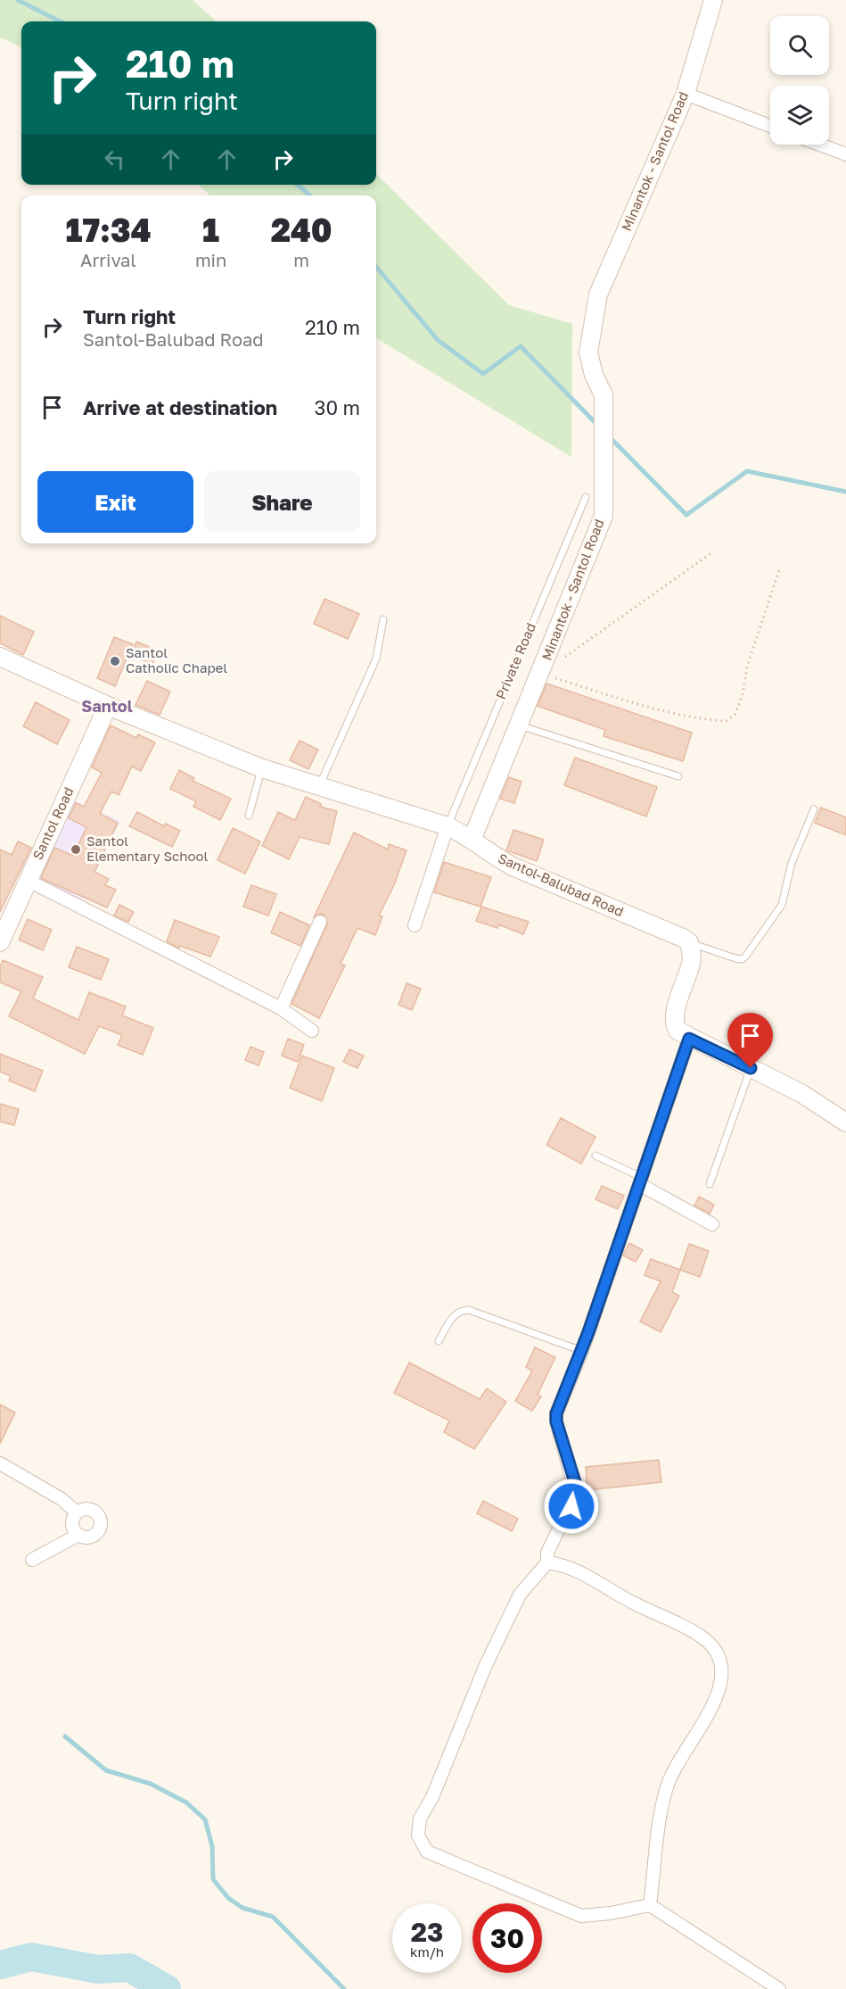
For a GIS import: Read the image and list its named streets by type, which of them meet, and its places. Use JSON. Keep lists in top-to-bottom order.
{
  "streets": {
    "street": ["Minantok - Santol Road", "Santol Road", "Santol-Balubad Road"],
    "lane": ["Private Road"]
  },
  "crossings": [
    ["Minantok - Santol Road", "Santol-Balubad Road"],
    ["Private Road", "Santol-Balubad Road"],
    ["Santol Road", "Santol-Balubad Road"]
  ],
  "districts": ["Santol"],
  "places": ["Santol Catholic Chapel", "Santol Elementary School"],
  "page": {
    "turn": ["210 m", "Turn right"],
    "eta": [
      "17:34",
      "Arrival",
      "1",
      "min",
      "240",
      "m"
    ],
    "list": [
      {
        "name": "Turn right",
        "note": "Santol-Balubad Road",
        "value": "210 m"
      },
      {
        "name": "Arrive at destination",
        "value": "30 m"
      }
    ],
    "buttons": ["Exit", "Share"],
    "speed": "23 km/h",
    "limit": "30"
  }
}
